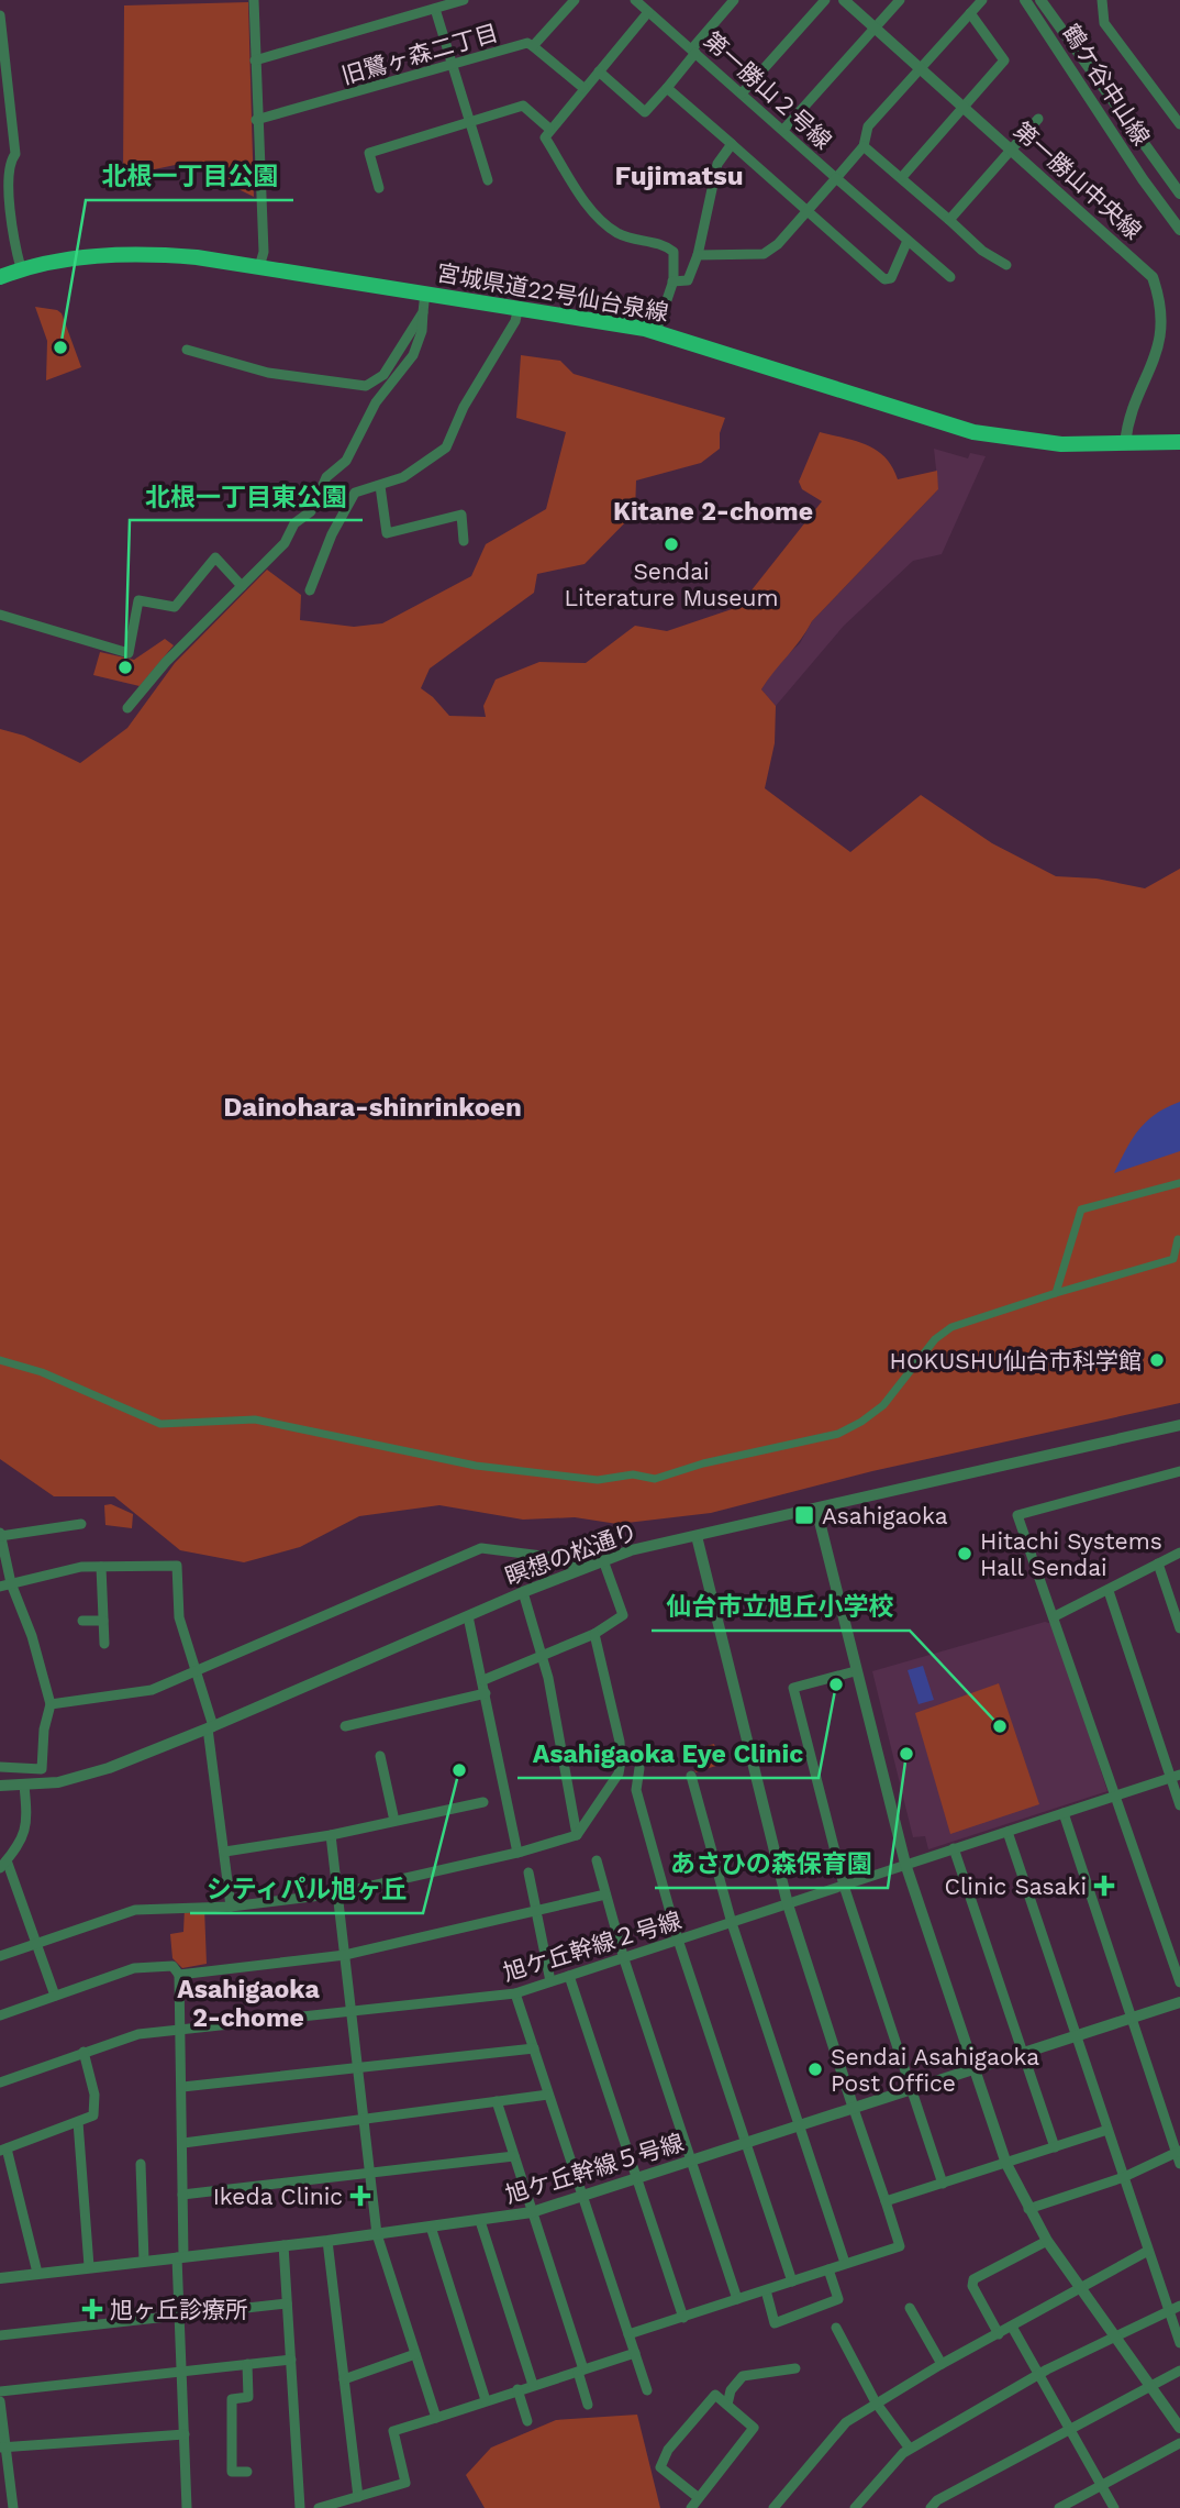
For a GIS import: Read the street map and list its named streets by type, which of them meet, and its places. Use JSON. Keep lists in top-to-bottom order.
{
  "streets": {
    "main road": ["宮城県道22号仙台泉線"],
    "street": [
      "旧鷺ヶ森二丁目",
      "鶴ケ谷中山線",
      "第一勝山２号線",
      "第一勝山中央線",
      "瞑想の松通り",
      "旭ケ丘幹線２号線",
      "旭ケ丘幹線５号線"
    ]
  },
  "crossings": [
    ["第一勝山２号線", "第一勝山中央線"],
    ["第一勝山中央線", "宮城県道22号仙台泉線"]
  ],
  "districts": [
    "Fujimatsu",
    "Kitane 2-chome",
    "Dainohara-shinrinkoen",
    "Asahigaoka 2-chome"
  ],
  "places": {
    "other": [
      "北根一丁目公園",
      "Sendai Literature Museum",
      "北根一丁目東公園",
      "HOKUSHU仙台市科学館",
      "Hitachi Systems Hall Sendai",
      "Asahigaoka Eye Clinic",
      "仙台市立旭丘小学校",
      "あさひの森保育園",
      "シティパル旭ヶ丘",
      "Sendai Asahigaoka Post Office"
    ],
    "transit": ["Asahigaoka"],
    "health": ["Clinic Sasaki", "Ikeda Clinic", "旭ヶ丘診療所"]
  }
}
